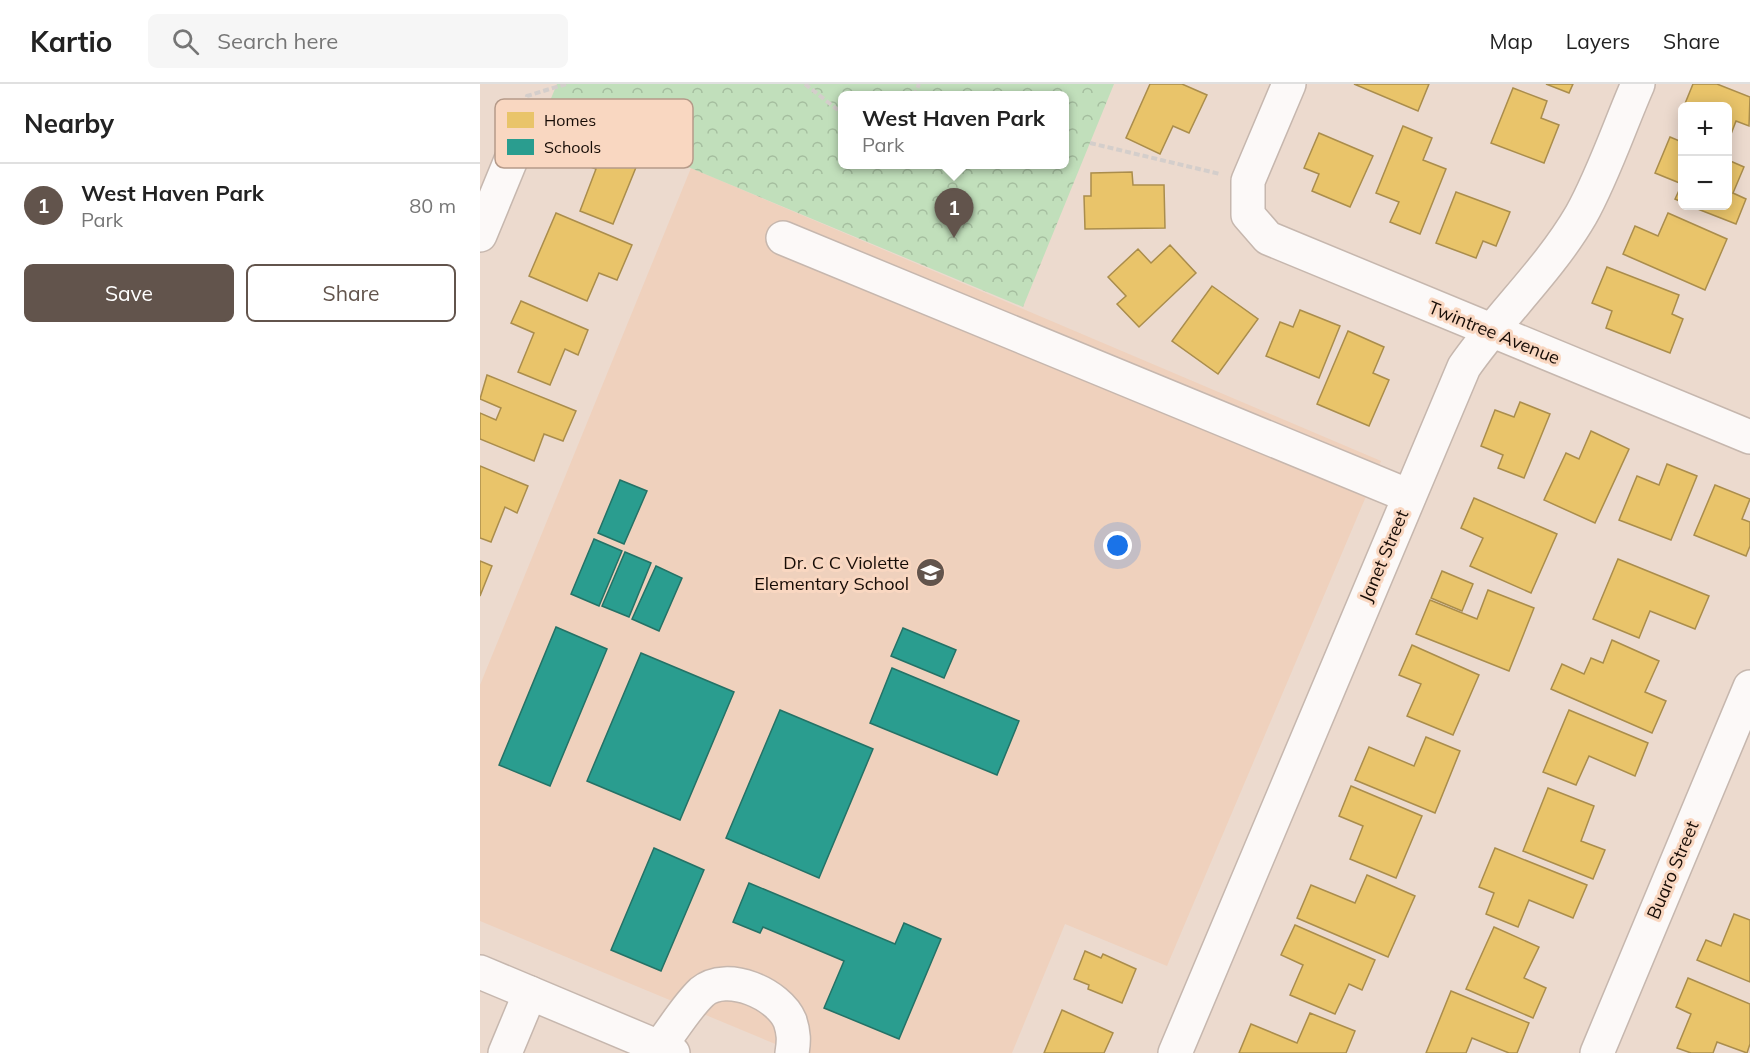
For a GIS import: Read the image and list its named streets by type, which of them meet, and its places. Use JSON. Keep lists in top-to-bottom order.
{
  "streets": {
    "street": ["Twintree Avenue", "Janet Street", "Buaro Street"]
  },
  "crossings": [
    ["Twintree Avenue", "Janet Street"]
  ],
  "places": {
    "school or university": ["Dr. C C Violette Elementary School"]
  },
  "legend": ["Homes", "Schools"],
  "page": {
    "header": "Kartio",
    "search": "Search here",
    "nav": ["Map", "Layers", "Share"],
    "heading": "Nearby",
    "popup": ["West Haven Park", "Park"],
    "map_buttons": ["+", "−"],
    "list": [
      {
        "mark": "1",
        "name": "West Haven Park",
        "note": "Park",
        "value": "80 m"
      }
    ],
    "pins": "1",
    "buttons": ["Save", "Share"]
  }
}
